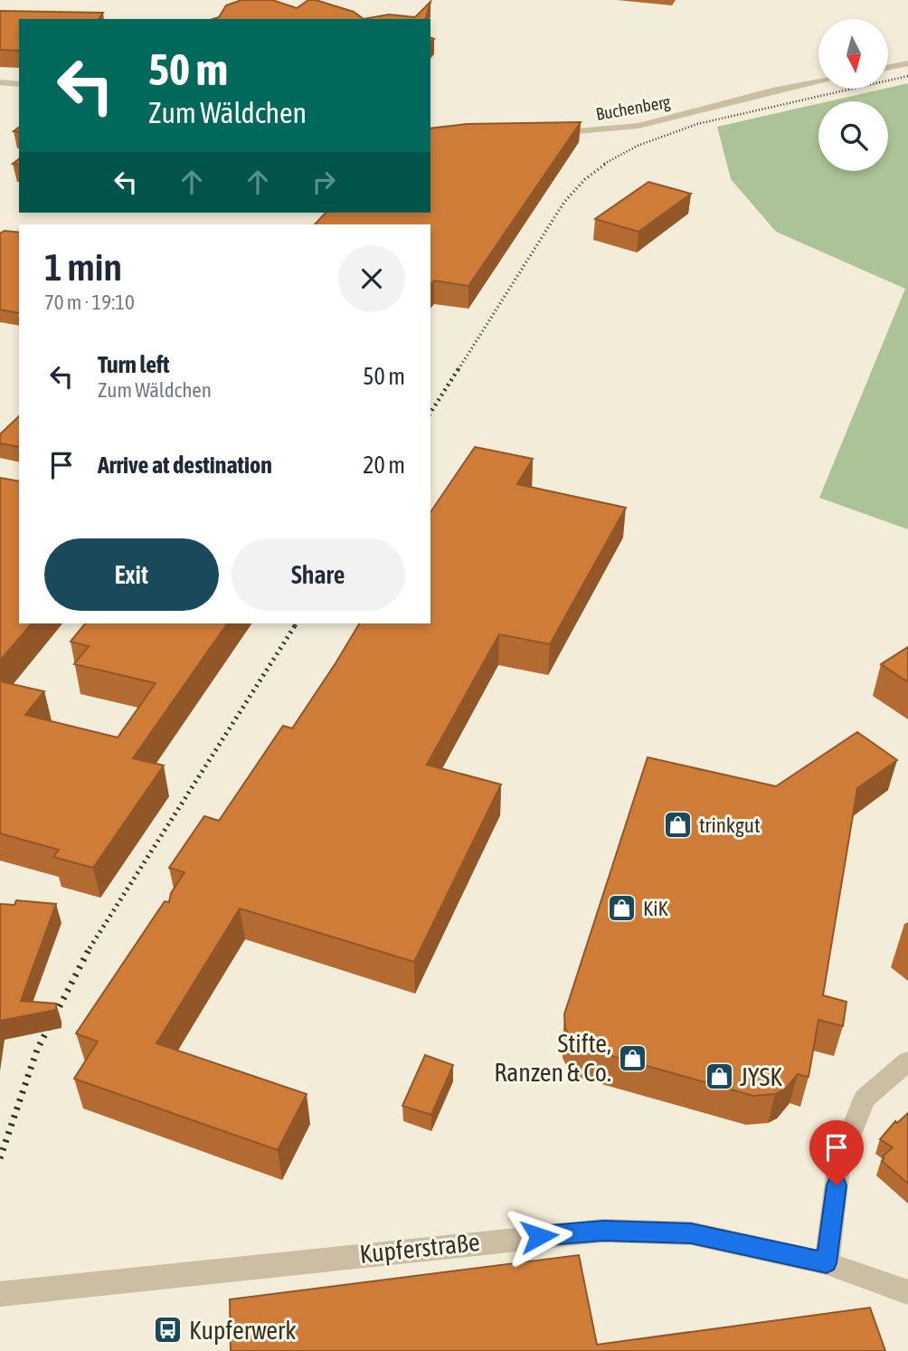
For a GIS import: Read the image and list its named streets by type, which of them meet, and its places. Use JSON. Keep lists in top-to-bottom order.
{
  "streets": {
    "street": ["Buchenberg", "Kupferstraße"]
  },
  "places": {
    "shop": [
      "trinkgut",
      "KiK",
      "Stifte, Ranzen & Co.",
      "JYSK"
    ],
    "bus stop": ["Kupferwerk"]
  },
  "north": "bottom",
  "page": {
    "turn": ["50 m", "Zum Wäldchen"],
    "heading": ["1 min", "70 m · 19:10"],
    "list": [
      {
        "name": "Turn left",
        "note": "Zum Wäldchen",
        "value": "50 m"
      },
      {
        "name": "Arrive at destination",
        "value": "20 m"
      }
    ],
    "buttons": ["Exit", "Share"]
  }
}
